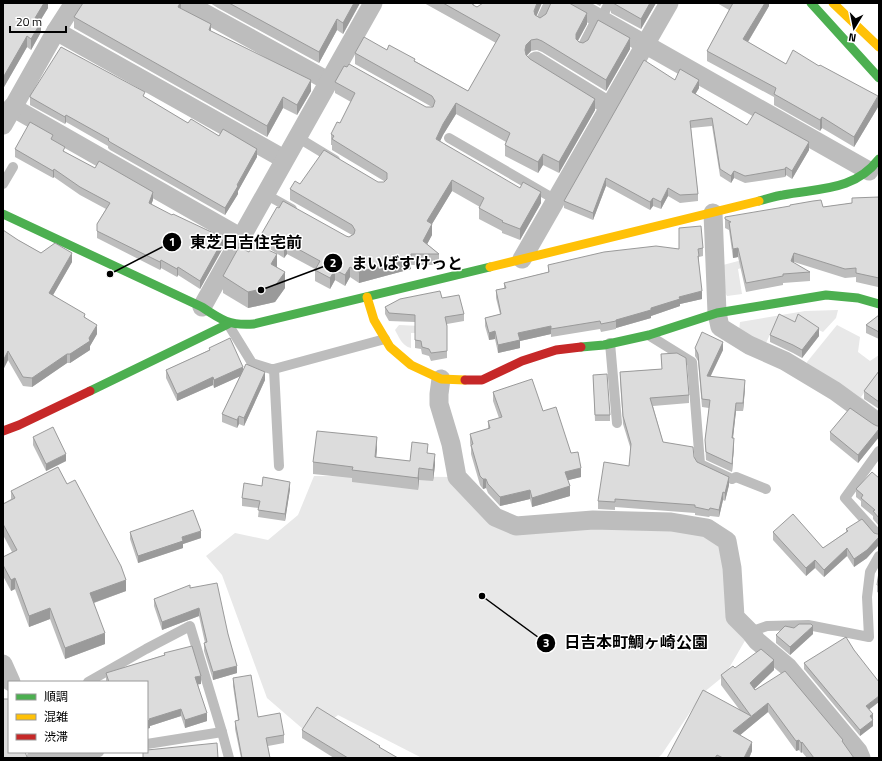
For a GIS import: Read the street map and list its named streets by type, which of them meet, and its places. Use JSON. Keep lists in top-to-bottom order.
{
  "places": ["東芝日吉住宅前", "まいばすけっと", "日吉本町鯛ヶ崎公園"],
  "legend": ["順調", "混雑", "渋滞"],
  "scale_bar": "20 m",
  "north": "bottom"
}
